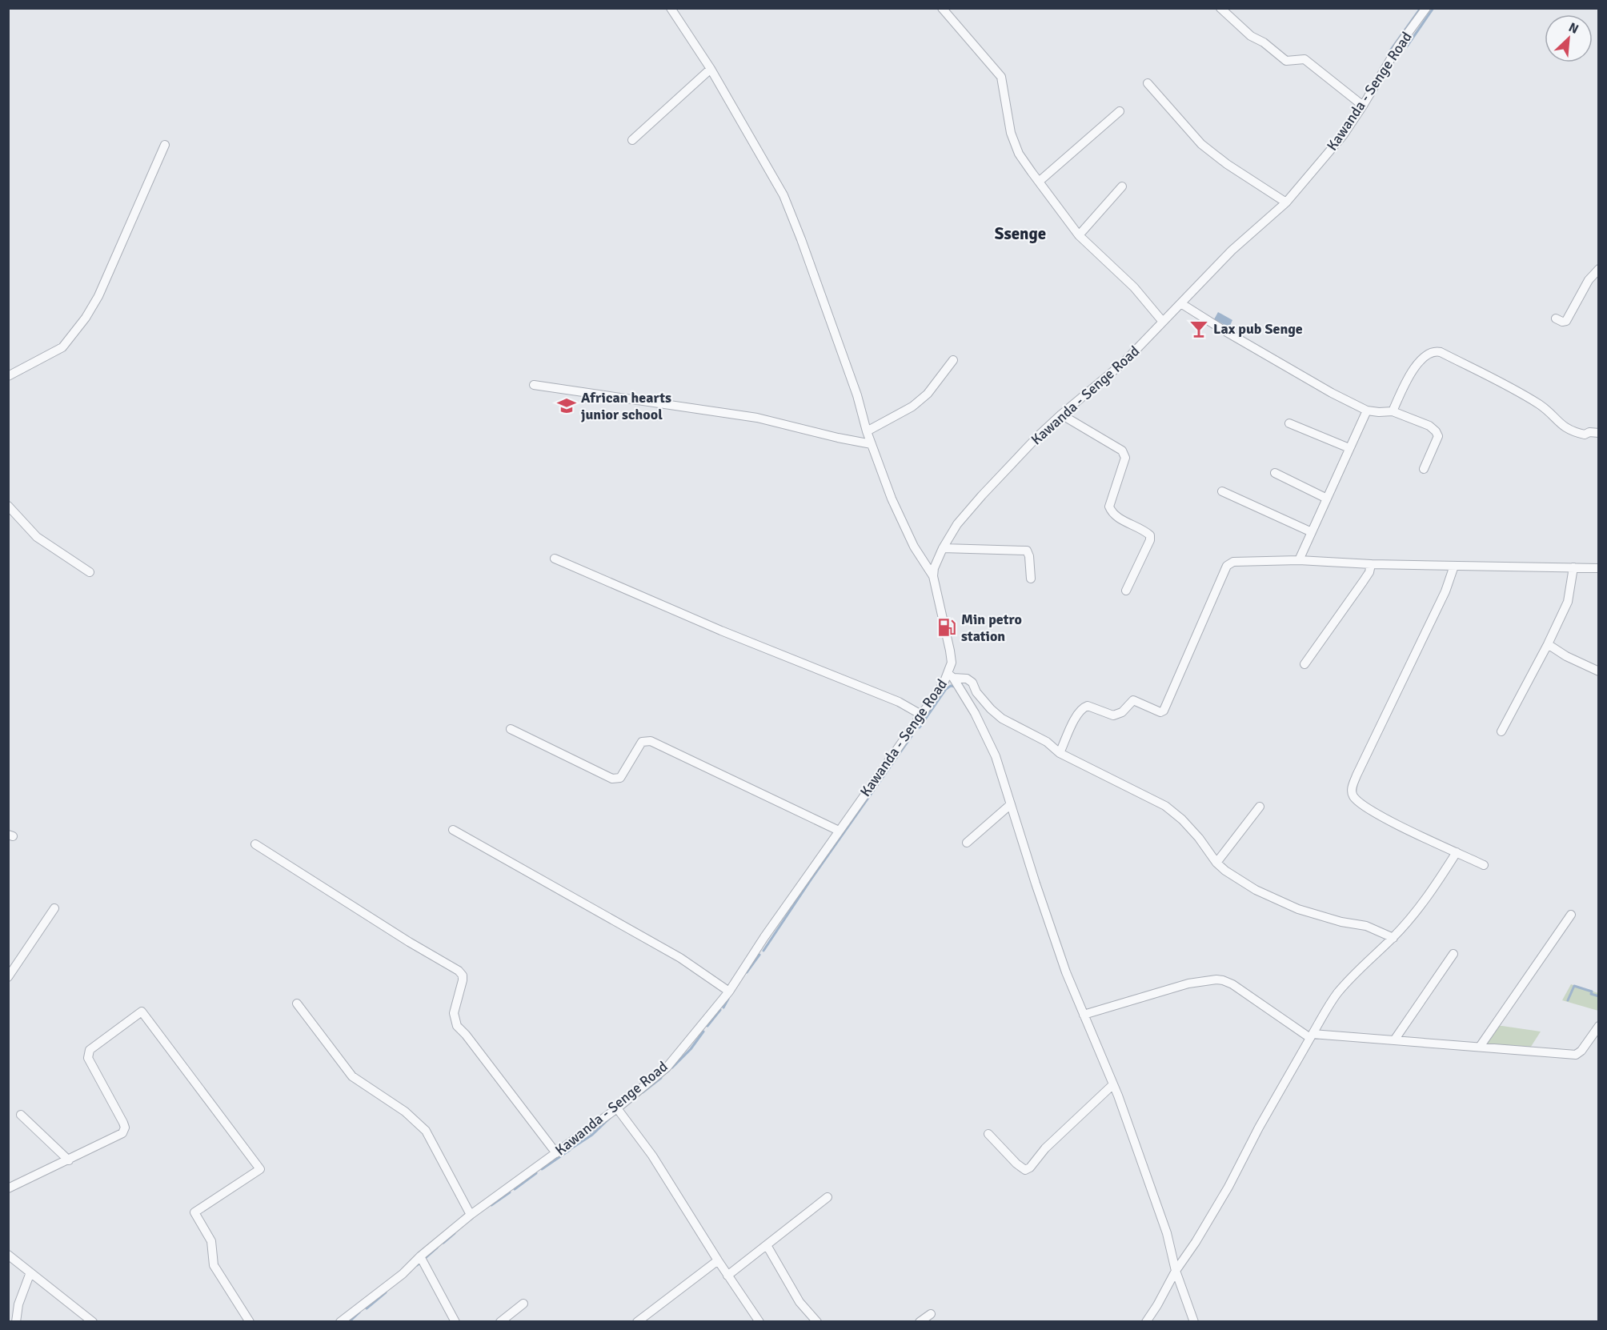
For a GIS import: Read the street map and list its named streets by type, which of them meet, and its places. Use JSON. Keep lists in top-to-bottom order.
{
  "streets": {
    "street": ["Kawanda - Senge Road"]
  },
  "districts": ["Ssenge"],
  "places": {
    "bar": ["Lax pub Senge"],
    "school or university": ["African hearts junior school"],
    "fuel station": ["Min petro station"]
  },
  "north": "top right"
}
